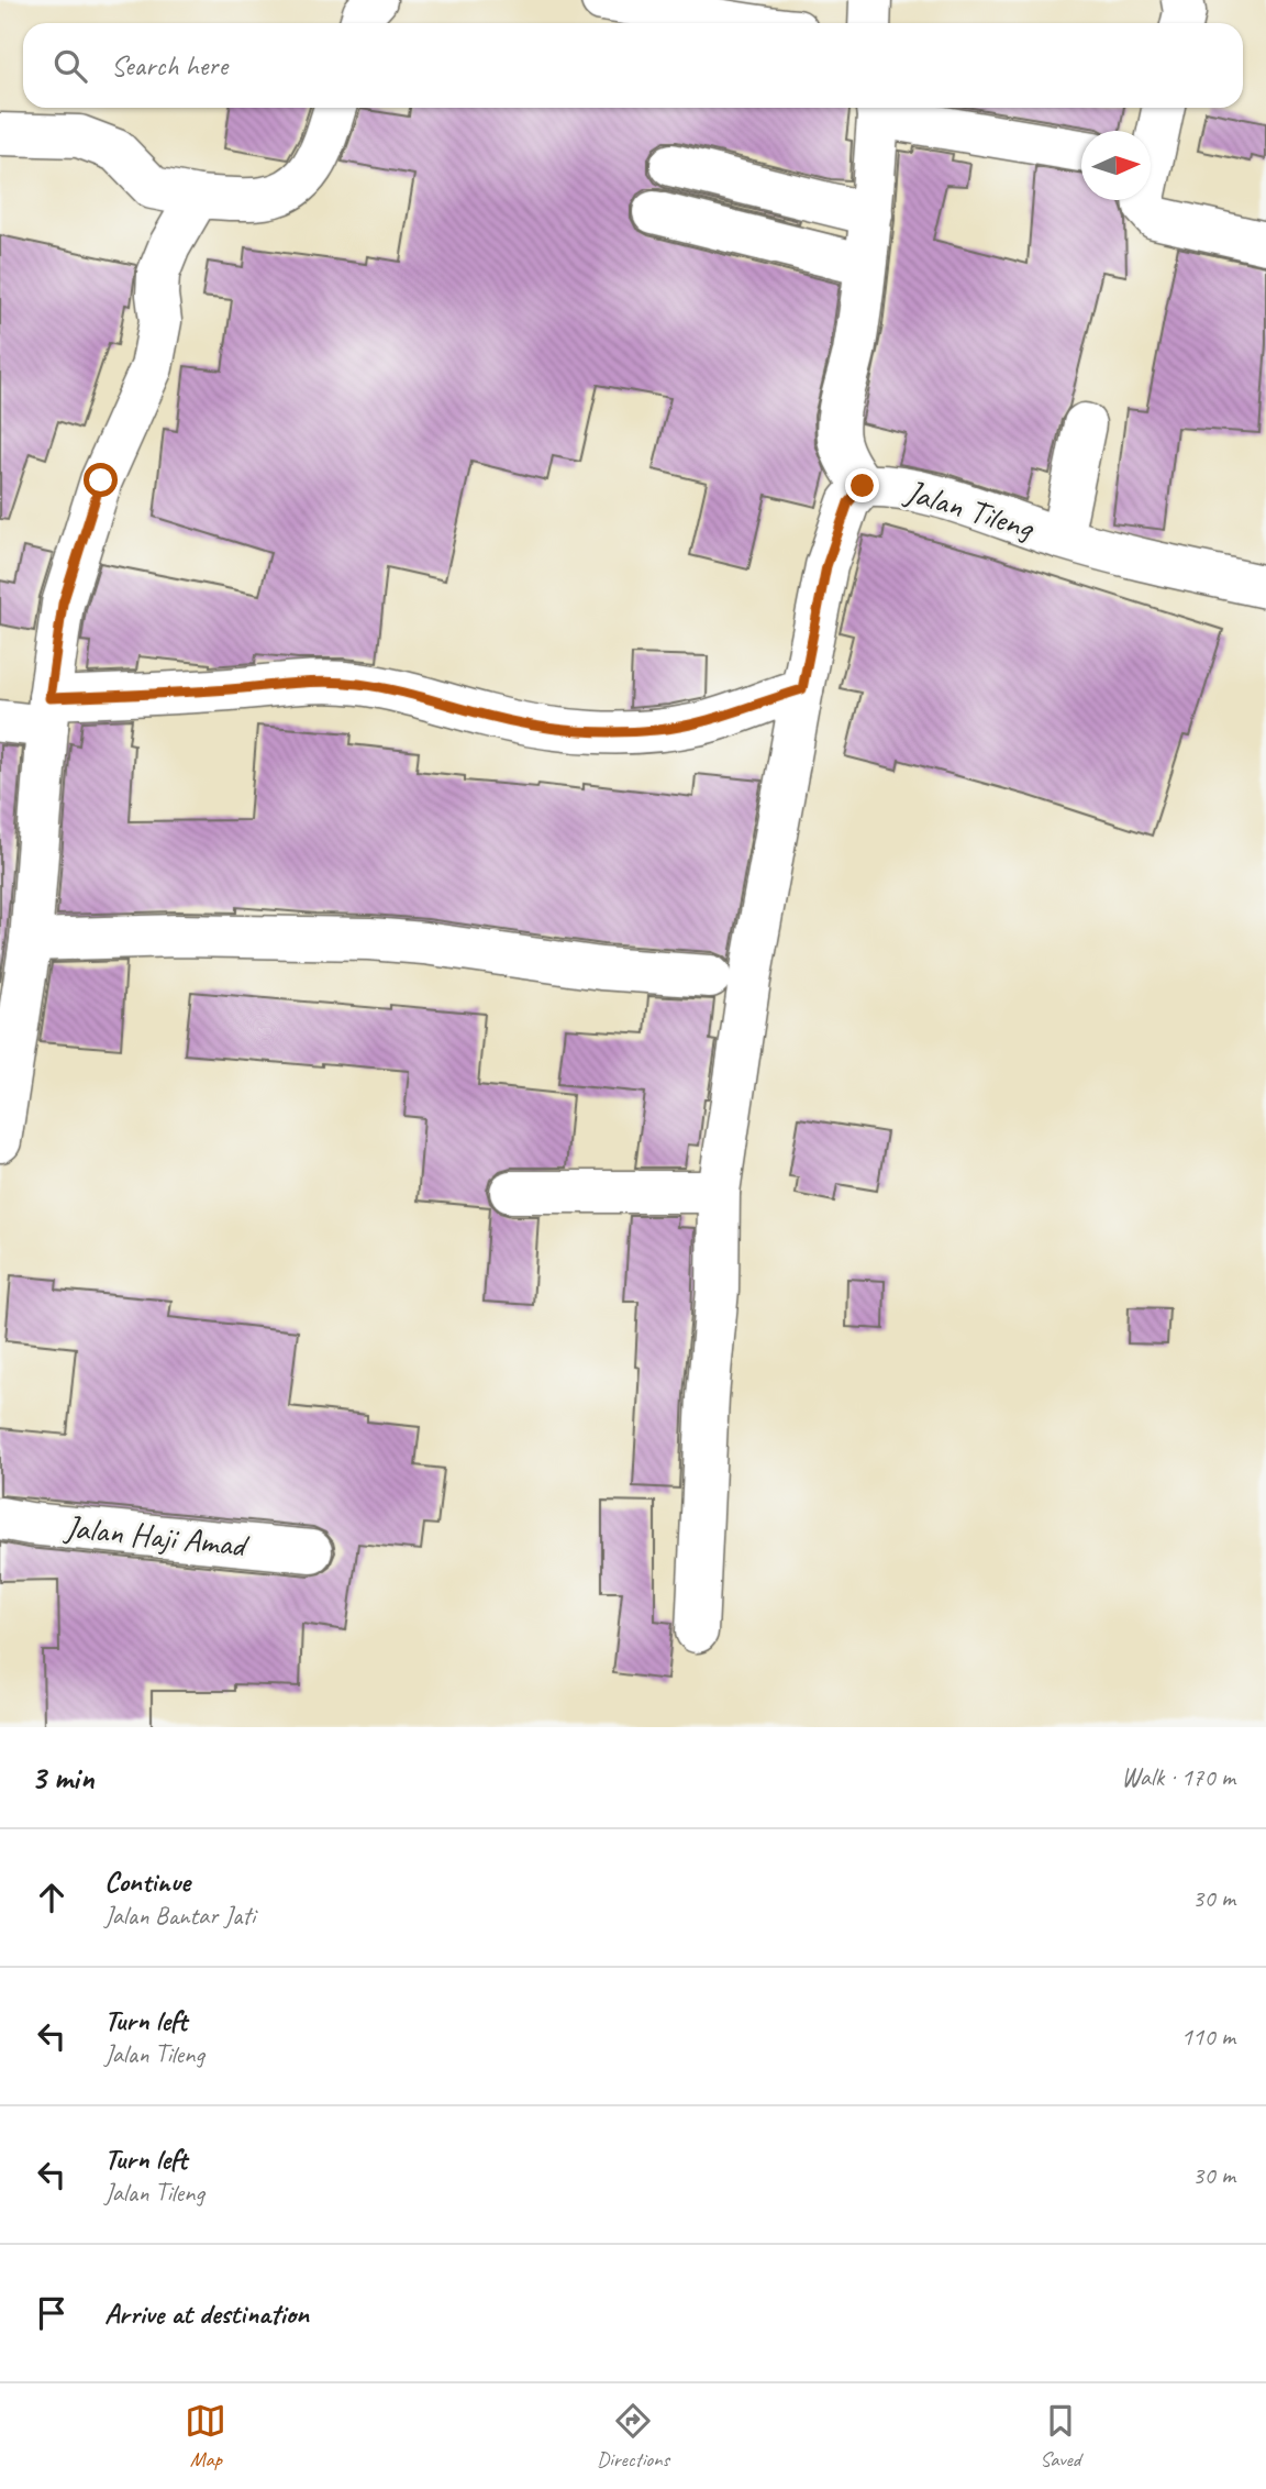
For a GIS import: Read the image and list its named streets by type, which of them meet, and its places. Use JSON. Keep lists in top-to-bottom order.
{
  "streets": {
    "street": ["Jalan Tileng", "Jalan Haji Amad"]
  },
  "north": "right",
  "page": {
    "search": "Search here",
    "heading": ["3 min", "Walk · 170 m"],
    "list": [
      ["Continue", "Jalan Bantar Jati", "30 m"],
      ["Turn left", "Jalan Tileng", "110 m"],
      ["Turn left", "Jalan Tileng", "30 m"],
      "Arrive at destination"
    ],
    "nav": ["Map", "Directions", "Saved"]
  }
}
